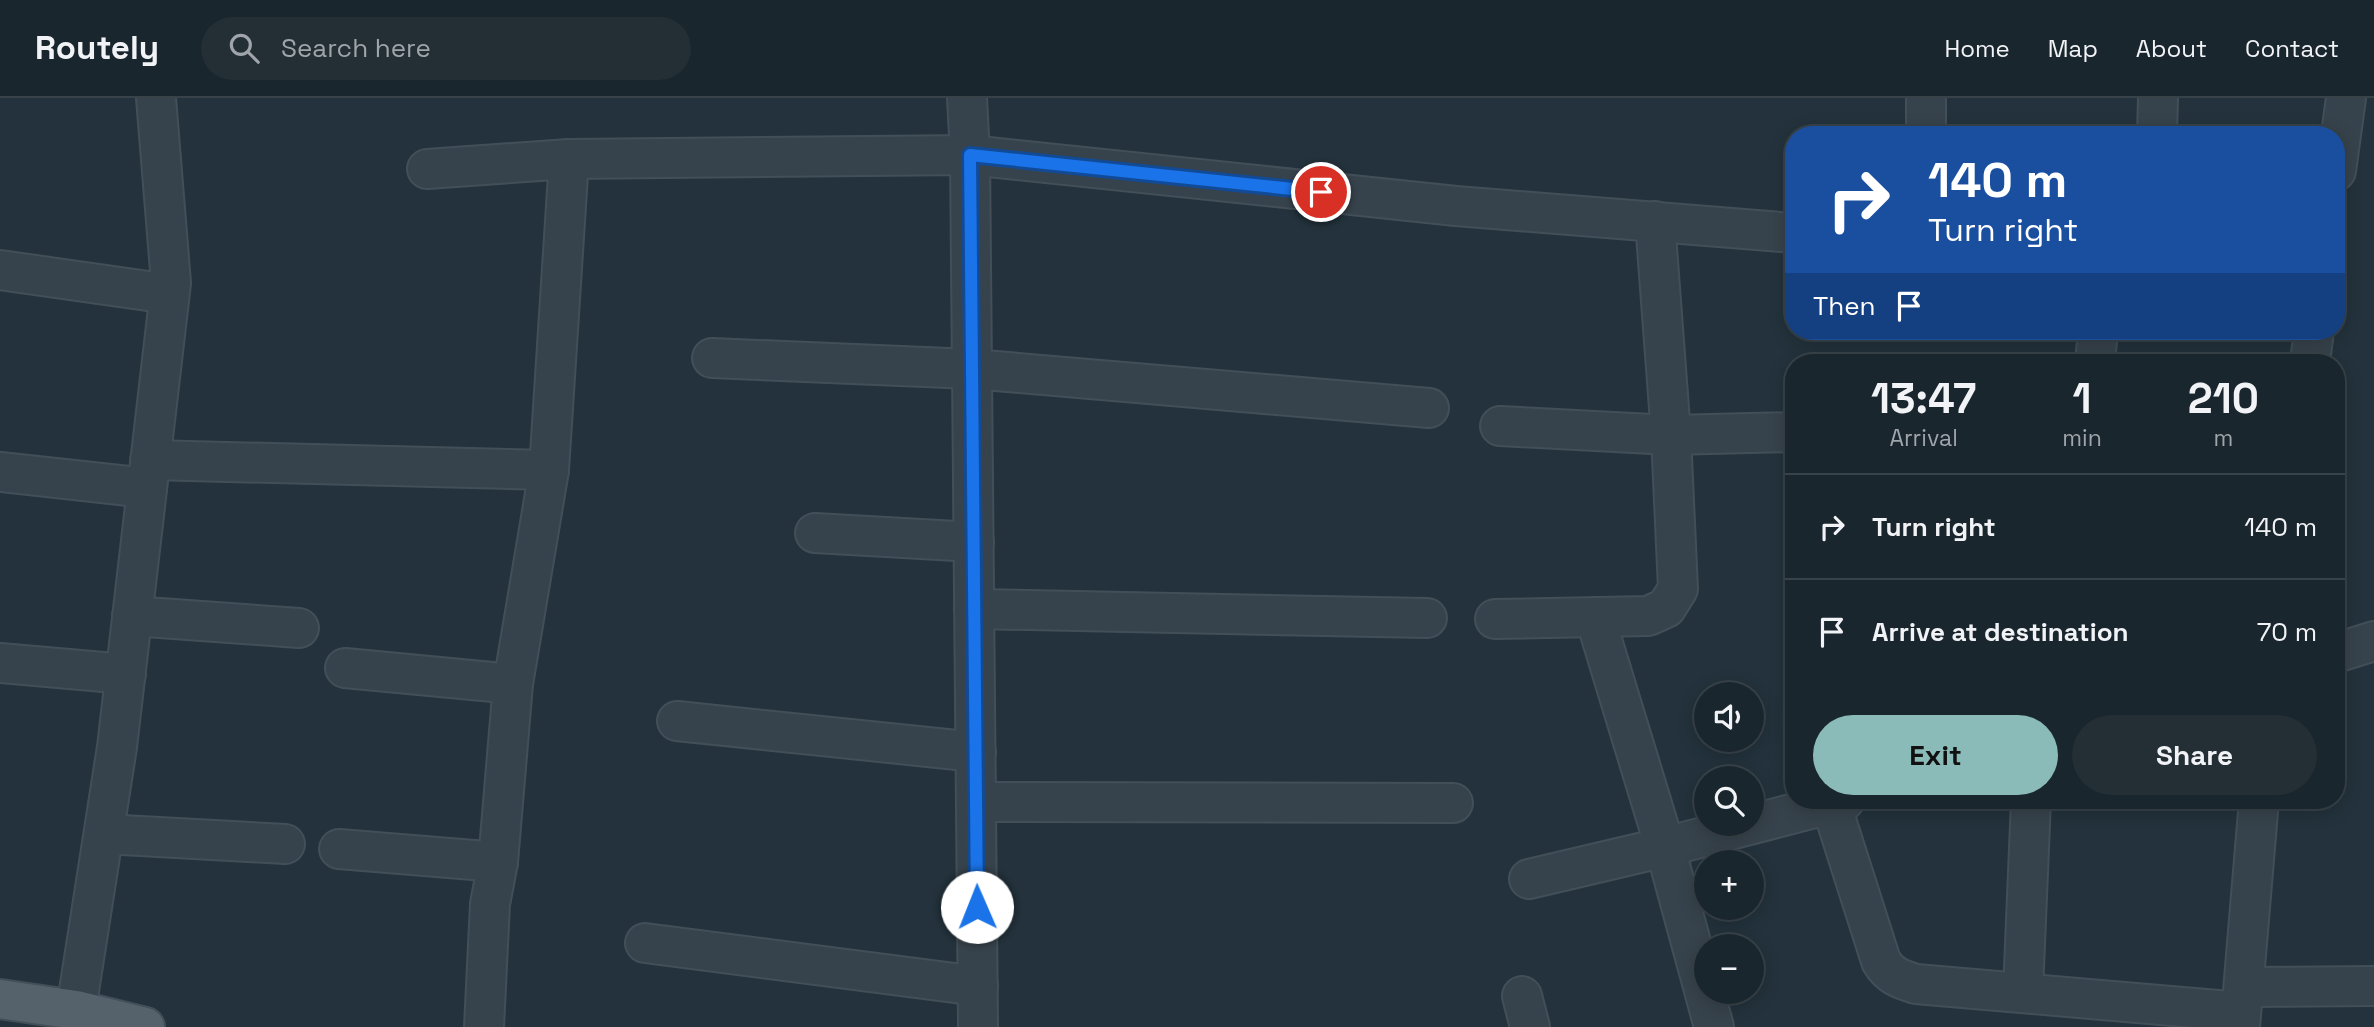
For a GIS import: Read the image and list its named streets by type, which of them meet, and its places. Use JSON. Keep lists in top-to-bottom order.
{
  "page": {
    "header": "Routely",
    "search": "Search here",
    "nav": [
      "Home",
      "Map",
      "About",
      "Contact"
    ],
    "turn": ["140 m", "Turn right"],
    "then": "Then",
    "eta": [
      "13:47",
      "Arrival",
      "1",
      "min",
      "210",
      "m"
    ],
    "list": [
      {
        "name": "Turn right",
        "value": "140 m"
      },
      {
        "name": "Arrive at destination",
        "value": "70 m"
      }
    ],
    "map_buttons": ["+", "−"],
    "buttons": ["Exit", "Share"]
  }
}
